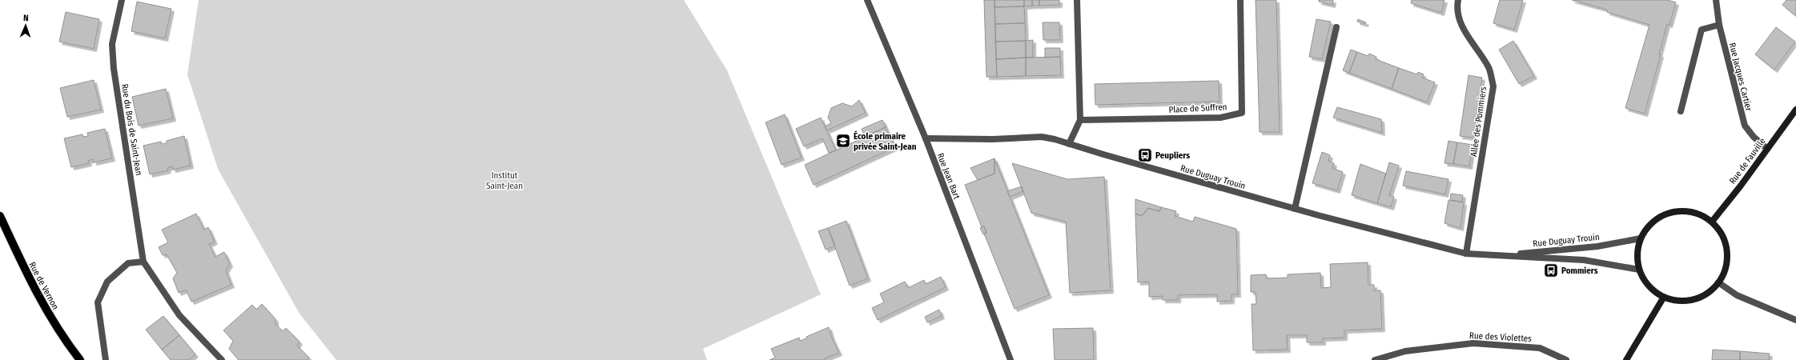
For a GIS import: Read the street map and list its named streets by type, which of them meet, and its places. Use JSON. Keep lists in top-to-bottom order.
{
  "streets": {
    "main road": ["Rue de Fauville", "Rue de Vernon"],
    "street": [
      "Rue Jacques Cartier",
      "Place de Suffren",
      "Allée des Pommiers",
      "Rue du Bois de Saint-Jean",
      "Rue Jean Bart",
      "Rue Duguay Trouin",
      "Rue des Violettes"
    ]
  },
  "crossings": [
    ["Rue Jacques Cartier", "Rue de Fauville"],
    ["Allée des Pommiers", "Rue Duguay Trouin"],
    ["Rue de Fauville", "Rue Duguay Trouin"],
    ["Rue Jean Bart", "Rue Duguay Trouin"]
  ],
  "parks": ["Institut Saint-Jean"],
  "places": {
    "school or university": ["École primaire privée Saint-Jean"],
    "bus stop": ["Peupliers", "Pommiers"]
  },
  "north": "top"
}
